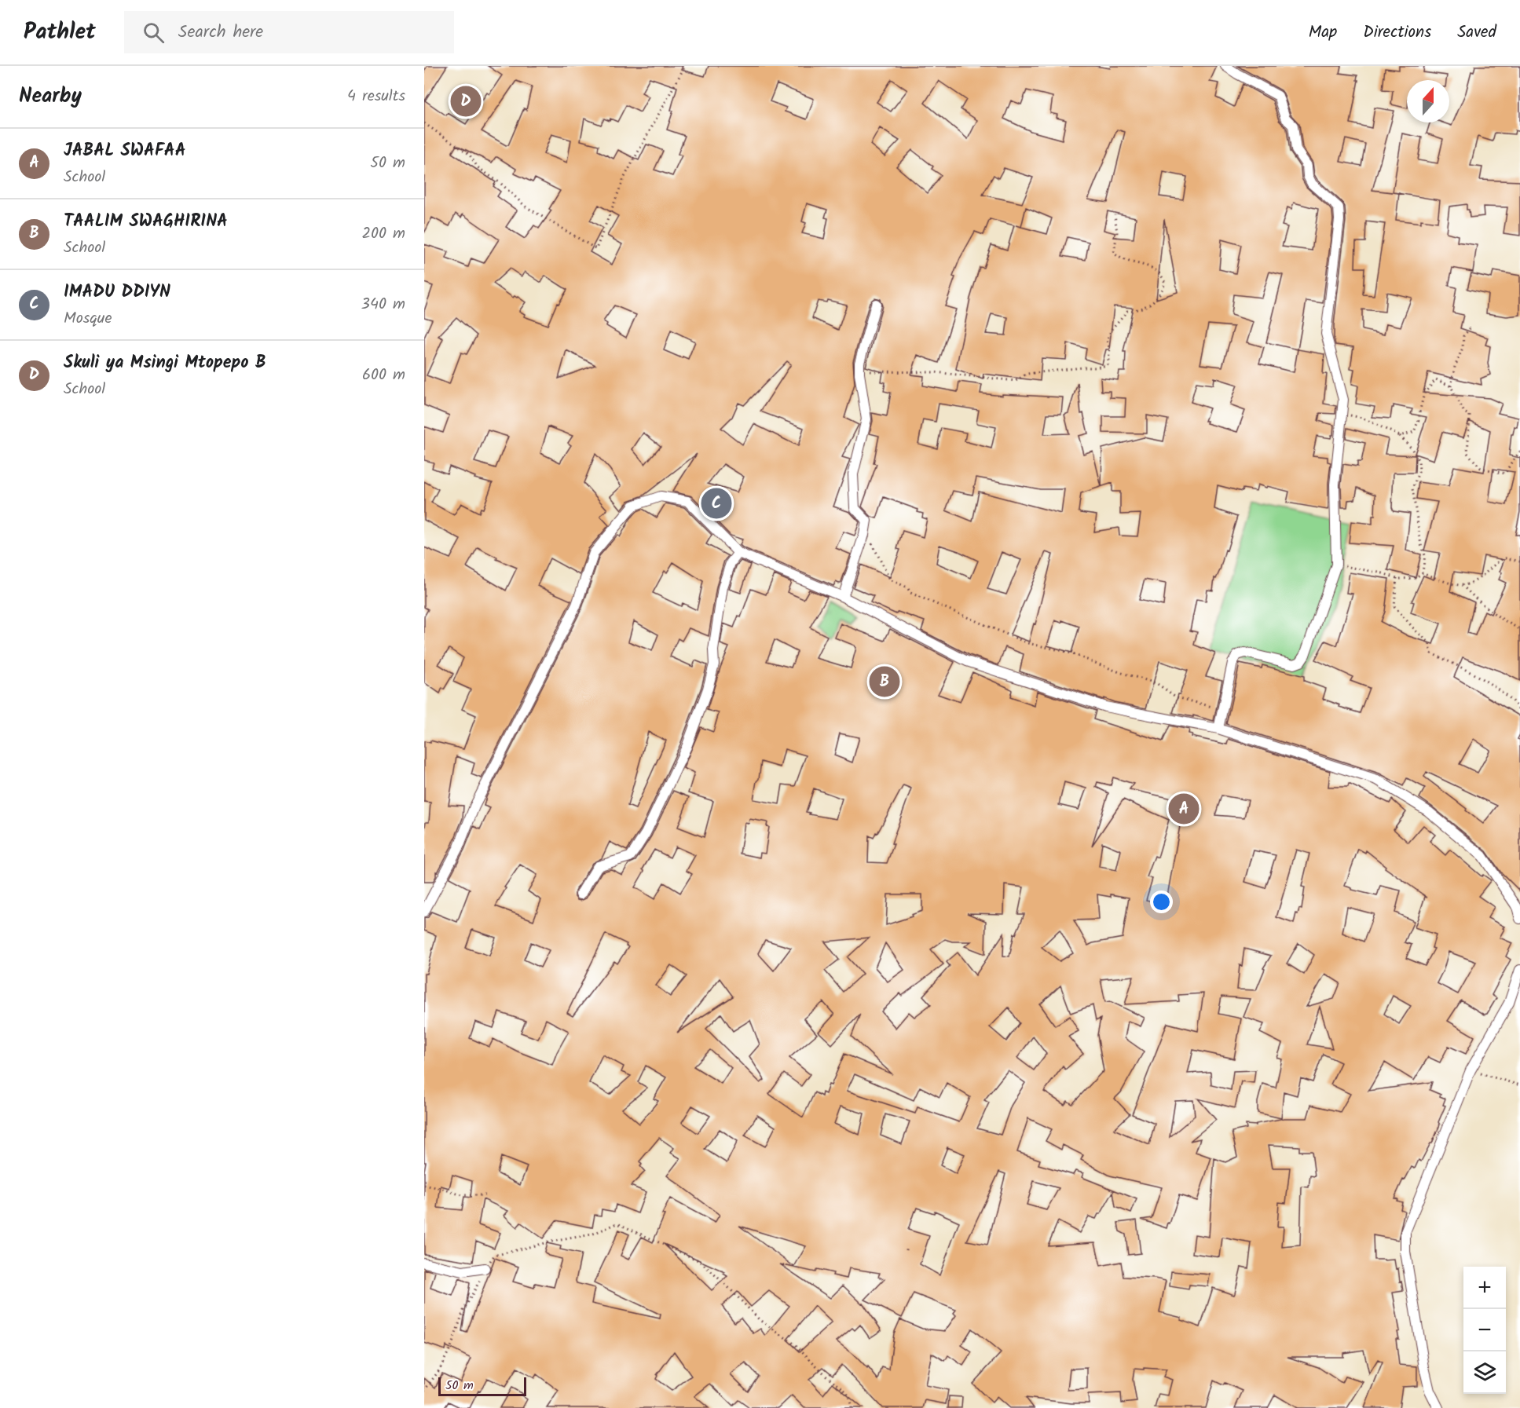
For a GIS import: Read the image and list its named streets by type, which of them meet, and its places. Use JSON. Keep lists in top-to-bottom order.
{
  "scale_bar": "50 m",
  "north": "top",
  "page": {
    "header": "Pathlet",
    "search": "Search here",
    "nav": ["Map", "Directions", "Saved"],
    "heading": ["Nearby", "4 results"],
    "pins": [
      "D",
      "C",
      "B",
      "A"
    ],
    "list": [
      {
        "mark": "A",
        "name": "JABAL SWAFAA",
        "note": "School",
        "value": "50 m"
      },
      {
        "mark": "B",
        "name": "TAALIM SWAGHIRINA",
        "note": "School",
        "value": "200 m"
      },
      {
        "mark": "C",
        "name": "IMADU DDIYN",
        "note": "Mosque",
        "value": "340 m"
      },
      {
        "mark": "D",
        "name": "Skuli ya Msingi Mtopepo B",
        "note": "School",
        "value": "600 m"
      }
    ],
    "map_buttons": ["+", "−"],
    "scale": "50 m"
  }
}
